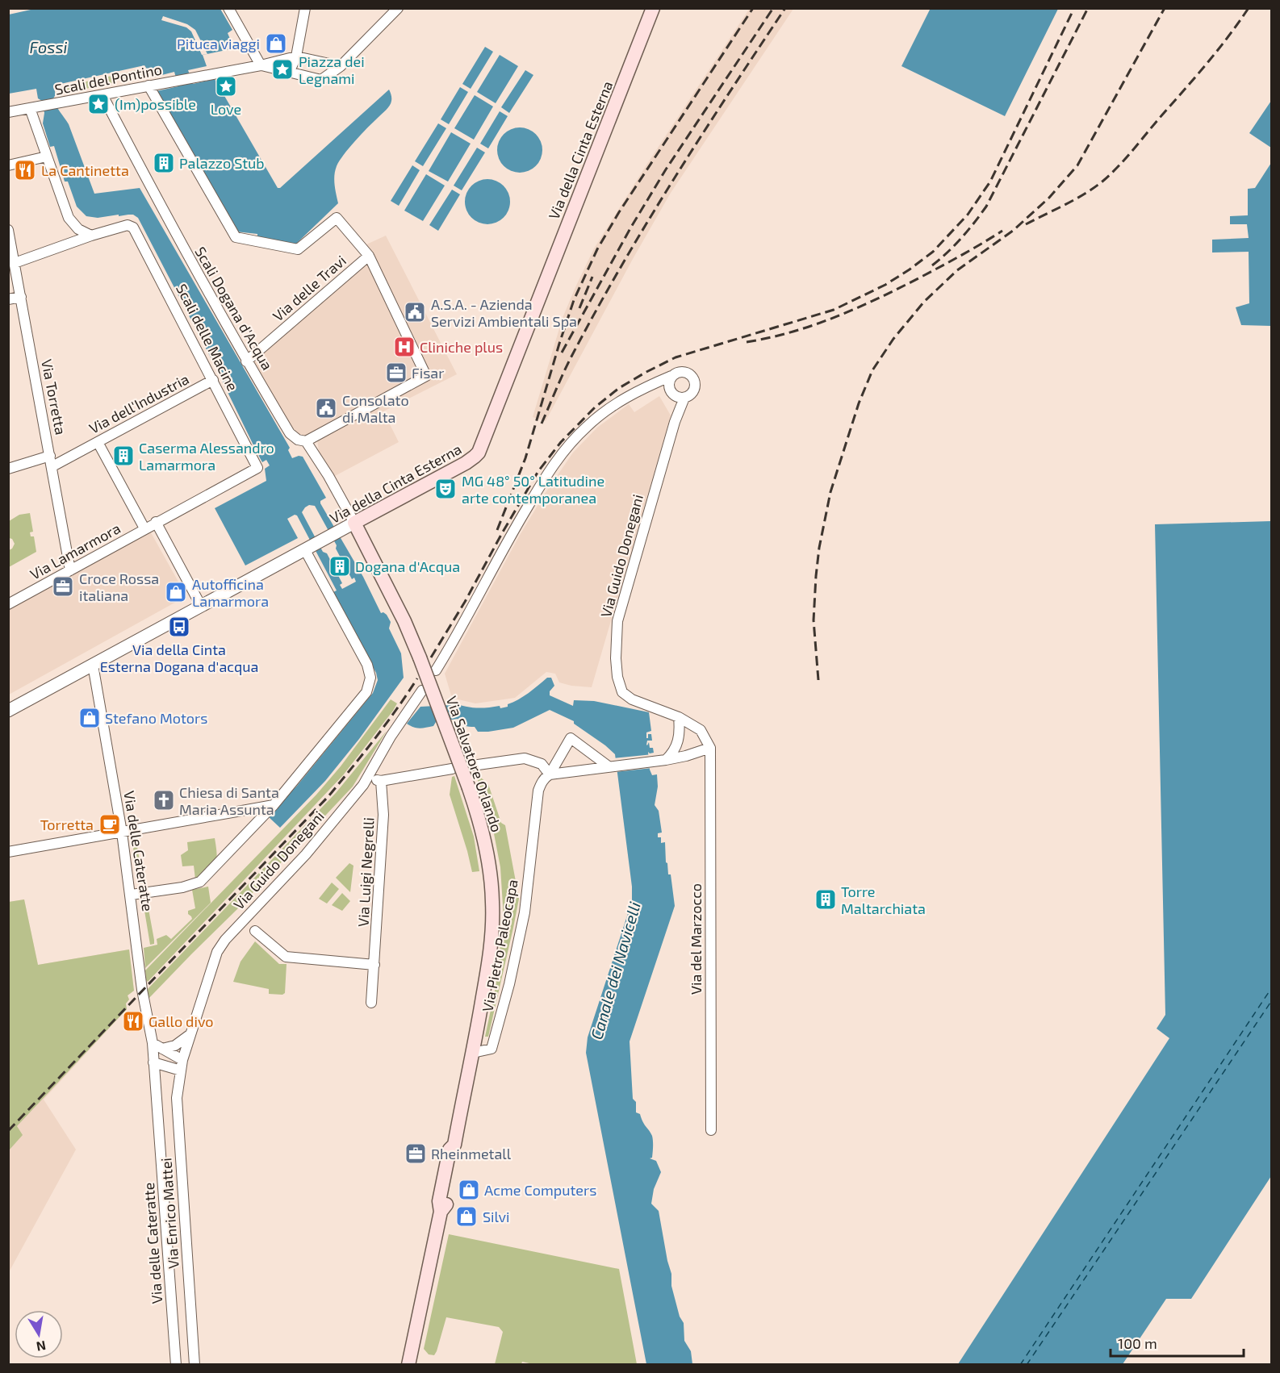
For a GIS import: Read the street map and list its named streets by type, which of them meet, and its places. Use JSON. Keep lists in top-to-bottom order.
{
  "streets": {
    "main road": ["Via della Cinta Esterna", "Via Salvatore Orlando"],
    "street": [
      "Scali del Pontino",
      "Via delle Travi",
      "Scali Dogana d'Acqua",
      "Scali delle Macine",
      "Via Torretta",
      "Via dell'Industria",
      "Via Lamarmora",
      "Via Guido Donegani",
      "Via delle Cateratte",
      "Via Luigi Negrelli",
      "Via del Marzocco",
      "Via Pietro Paleocapa",
      "Via Enrico Mattei"
    ]
  },
  "crossings": [
    ["Scali del Pontino", "Scali Dogana d'Acqua"],
    ["Via della Cinta Esterna", "Scali Dogana d'Acqua"],
    ["Via della Cinta Esterna", "Via Salvatore Orlando"],
    ["Via della Cinta Esterna", "Via delle Cateratte"],
    ["Via delle Travi", "Scali Dogana d'Acqua"],
    ["Scali Dogana d'Acqua", "Via Salvatore Orlando"],
    ["Scali delle Macine", "Via dell'Industria"],
    ["Scali delle Macine", "Via Lamarmora"],
    ["Via Torretta", "Via dell'Industria"],
    ["Via Torretta", "Via Lamarmora"],
    ["Via Guido Donegani", "Via Enrico Mattei"],
    ["Via Salvatore Orlando", "Via Pietro Paleocapa"]
  ],
  "water": ["Fossi", "Canale dei Navicelli"],
  "places": {
    "shop": [
      "Pituca viaggi",
      "Autofficina Lamarmora",
      "Stefano Motors",
      "Acme Computers",
      "Silvi"
    ],
    "place": ["Piazza dei Legnami", "Love", "(Im)possible"],
    "building": [
      "Palazzo Stub",
      "Caserma Alessandro Lamarmora",
      "Dogana d'Acqua",
      "Torre Maltarchiata"
    ],
    "restaurant": ["La Cantinetta", "Gallo divo"],
    "public building": ["A.S.A. - Azienda Servizi Ambientali Spa", "Consolato di Malta"],
    "hospital": ["Cliniche plus"],
    "office": ["Fisar", "Croce Rossa italiana", "Rheinmetall"],
    "theatre": ["MG 48° 50° Latitudine arte contemporanea"],
    "bus stop": ["Via della Cinta Esterna Dogana d'acqua"],
    "church": ["Chiesa di Santa Maria Assunta"],
    "cafe": ["Torretta"]
  },
  "scale_bar": "100 m",
  "north": "bottom"
}
